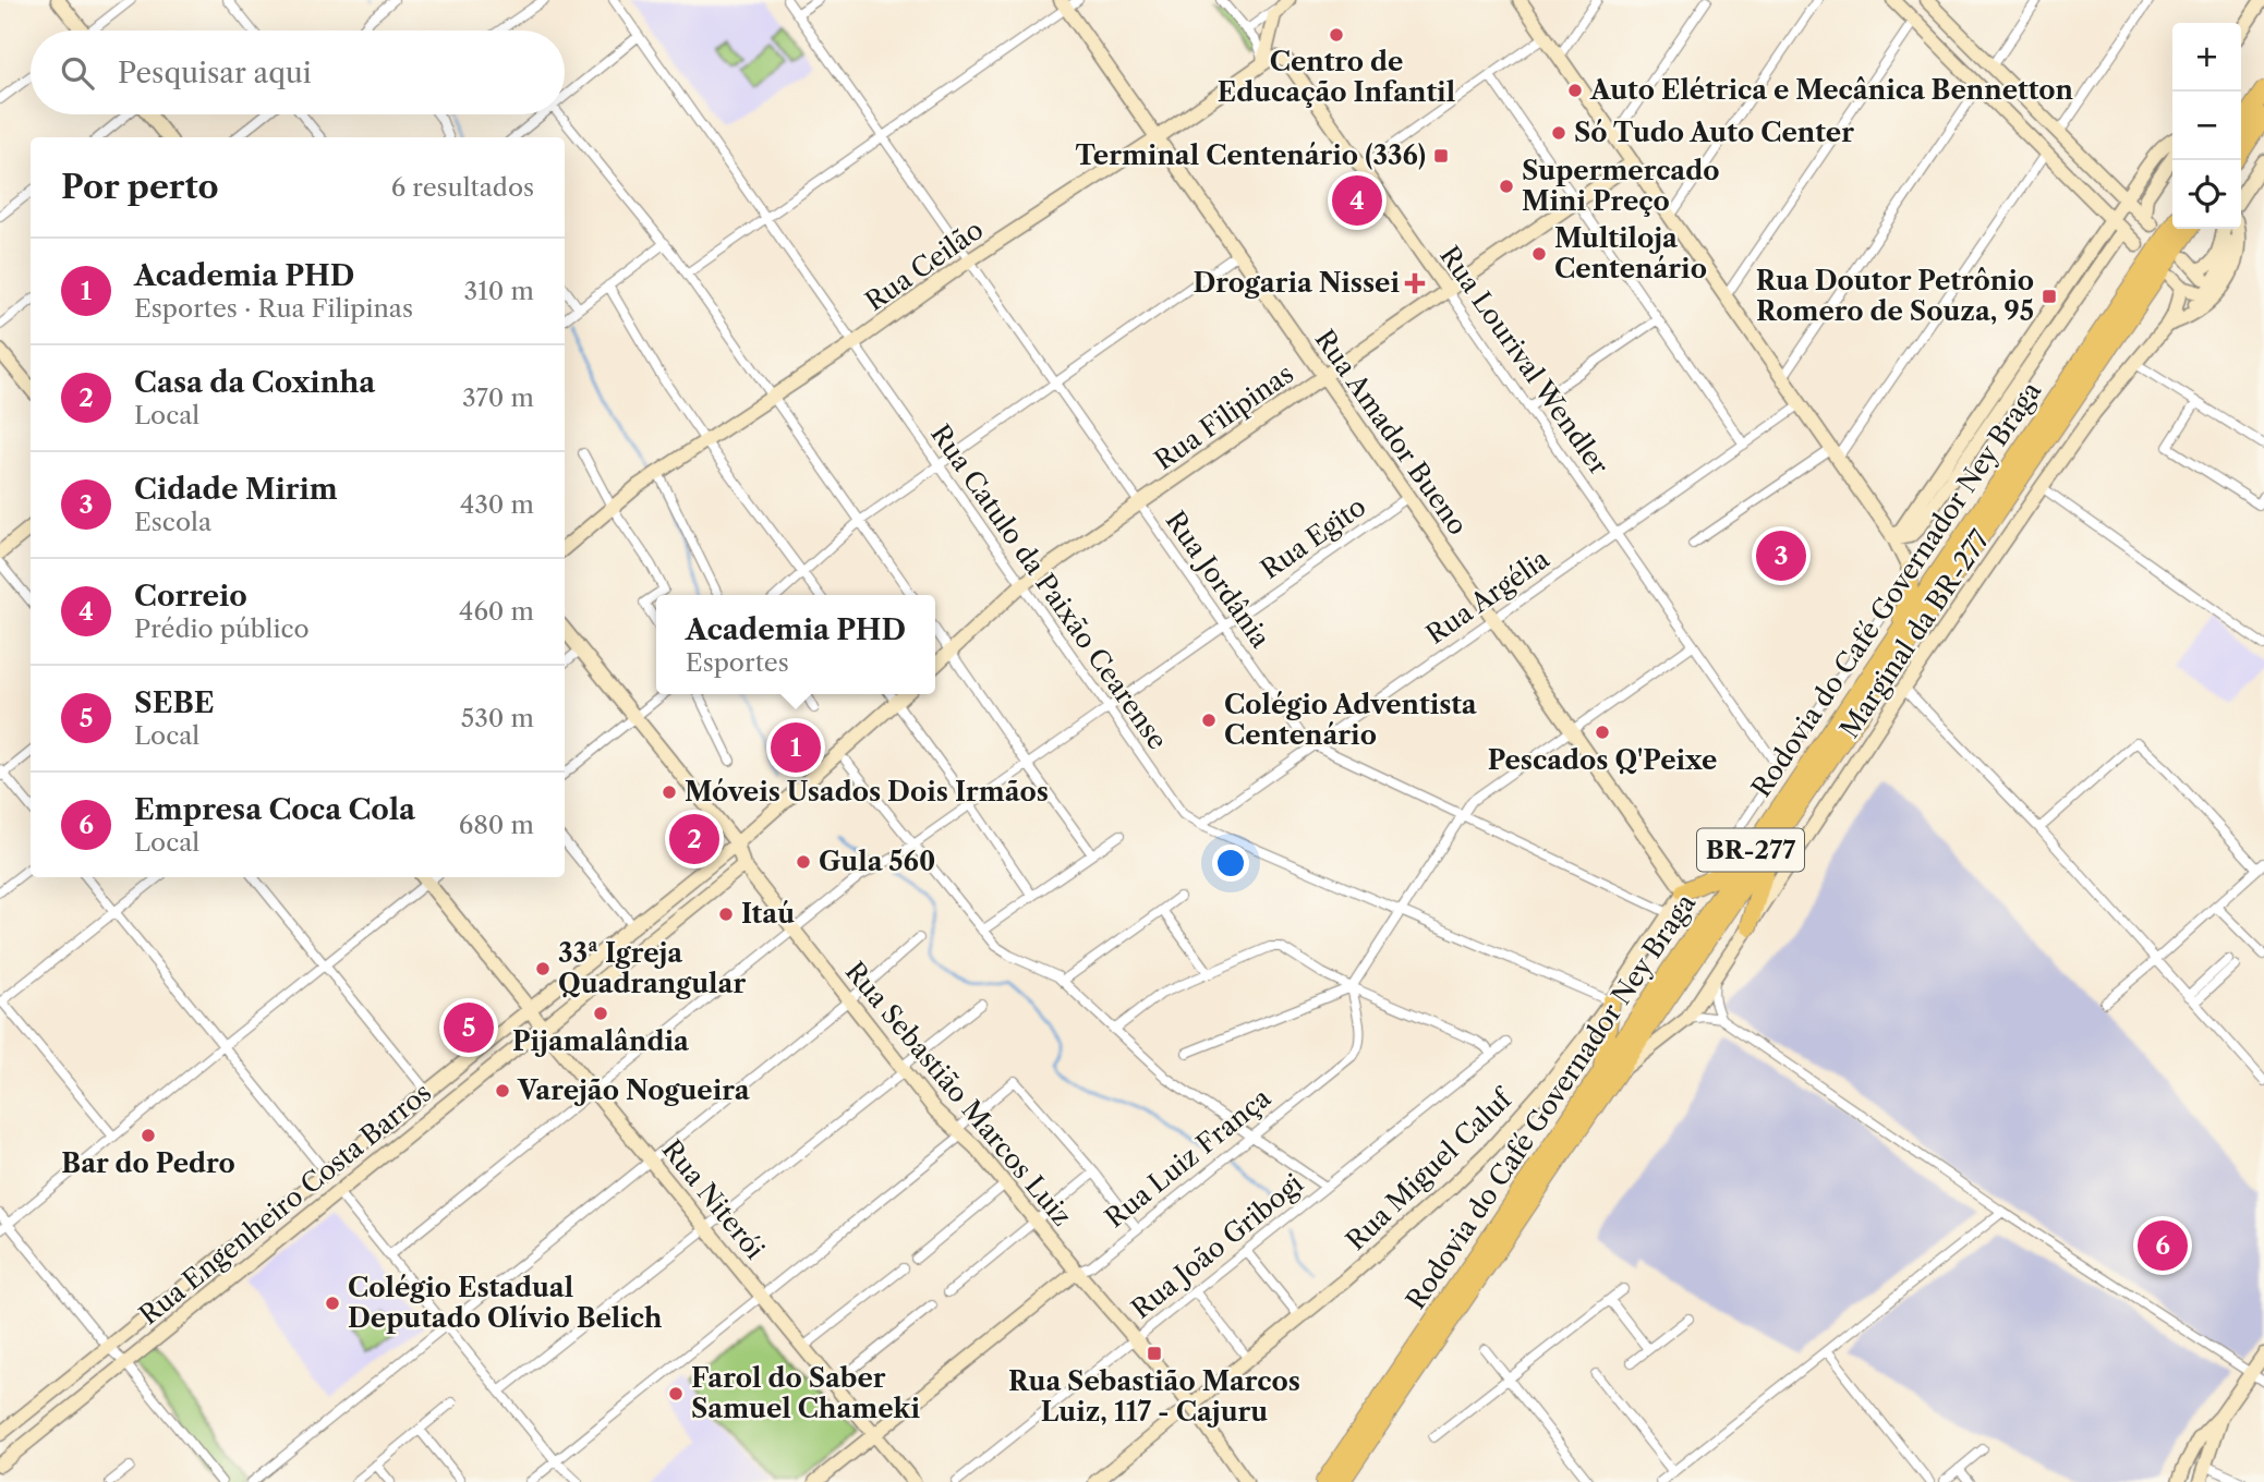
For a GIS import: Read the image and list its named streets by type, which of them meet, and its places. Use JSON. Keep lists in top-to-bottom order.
{
  "streets": {
    "highway": ["Rodovia do Café Governador Ney Braga", "BR-277"],
    "street": [
      "Rua Ceilão",
      "Rua Lourival Wendler",
      "Rua Filipinas",
      "Rua Amador Bueno",
      "Rua Egito",
      "Rua Jordânia",
      "Rua Catulo da Paixão Cearense",
      "Rua Argélia",
      "Marginal da BR-277",
      "Rua Sebastião Marcos Luiz",
      "Rua Luiz França",
      "Rua Miguel Caluf",
      "Rua Niterói",
      "Rua Engenheiro Costa Barros",
      "Rua João Gribogi"
    ]
  },
  "crossings": [
    ["Rua Ceilão", "Rua Lourival Wendler"],
    ["Rua Ceilão", "Rua Amador Bueno"],
    ["Rua Ceilão", "Rua Jordânia"],
    ["Rua Ceilão", "Rua Catulo da Paixão Cearense"],
    ["Rua Lourival Wendler", "Rua Filipinas"],
    ["Rua Lourival Wendler", "Rua Argélia"],
    ["Rua Lourival Wendler", "Marginal da BR-277"],
    ["Rua Filipinas", "Rua Amador Bueno"],
    ["Rua Filipinas", "Rua Jordânia"],
    ["Rua Filipinas", "Rua Catulo da Paixão Cearense"],
    ["Rua Amador Bueno", "Rua Egito"],
    ["Rua Amador Bueno", "Rua Argélia"],
    ["Rua Amador Bueno", "Rua Miguel Caluf"],
    ["Rua Egito", "Rua Jordânia"],
    ["Rua Egito", "Rua Catulo da Paixão Cearense"],
    ["Rua Egito", "Rua Sebastião Marcos Luiz"],
    ["Rua Egito", "Rua Niterói"],
    ["Rua Jordânia", "Rua Argélia"],
    ["Rua Jordânia", "Rua Miguel Caluf"],
    ["Rua Catulo da Paixão Cearense", "Rua Argélia"],
    ["Rua Catulo da Paixão Cearense", "Rua Miguel Caluf"],
    ["Rodovia do Café Governador Ney Braga", "Marginal da BR-277"],
    ["Rua Sebastião Marcos Luiz", "Rua Luiz França"],
    ["Rua Sebastião Marcos Luiz", "Rua Miguel Caluf"],
    ["Rua Sebastião Marcos Luiz", "Rua Engenheiro Costa Barros"],
    ["Rua Sebastião Marcos Luiz", "Rua João Gribogi"],
    ["Rua Luiz França", "Rua Niterói"],
    ["Rua Niterói", "Rua Engenheiro Costa Barros"]
  ],
  "places": {
    "other": [
      "Centro de Educação Infantil",
      "Auto Elétrica e Mecânica Bennetton",
      "Só Tudo Auto Center",
      "Supermercado Mini Preço",
      "Multiloja Centenário",
      "Colégio Adventista Centenário",
      "Pescados Q'Peixe",
      "Móveis Usados Dois Irmãos",
      "Gula 560",
      "Itaú",
      "33ª Igreja Quadrangular",
      "Pijamalândia",
      "Varejão Nogueira",
      "Bar do Pedro",
      "Colégio Estadual Deputado Olívio Belich",
      "Farol do Saber Samuel Chameki"
    ],
    "transit": ["Terminal Centenário (336)", "Rua Doutor Petrônio Romero de Souza, 95", "Rua Sebastião Marcos Luiz, 117 - Cajuru"],
    "health": ["Drogaria Nissei"]
  },
  "page": {
    "map_buttons": ["+", "−"],
    "search": "Pesquisar aqui",
    "heading": ["Por perto", "6 resultados"],
    "pins": [
      "4",
      "3",
      "1",
      "2",
      "5",
      "6"
    ],
    "list": [
      {
        "mark": "1",
        "name": "Academia PHD",
        "note": "Esportes · Rua Filipinas",
        "value": "310 m"
      },
      {
        "mark": "2",
        "name": "Casa da Coxinha",
        "note": "Local",
        "value": "370 m"
      },
      {
        "mark": "3",
        "name": "Cidade Mirim",
        "note": "Escola",
        "value": "430 m"
      },
      {
        "mark": "4",
        "name": "Correio",
        "note": "Prédio público",
        "value": "460 m"
      },
      {
        "mark": "5",
        "name": "SEBE",
        "note": "Local",
        "value": "530 m"
      },
      {
        "mark": "6",
        "name": "Empresa Coca Cola",
        "note": "Local",
        "value": "680 m"
      }
    ],
    "popup": ["Academia PHD", "Esportes"]
  }
}
